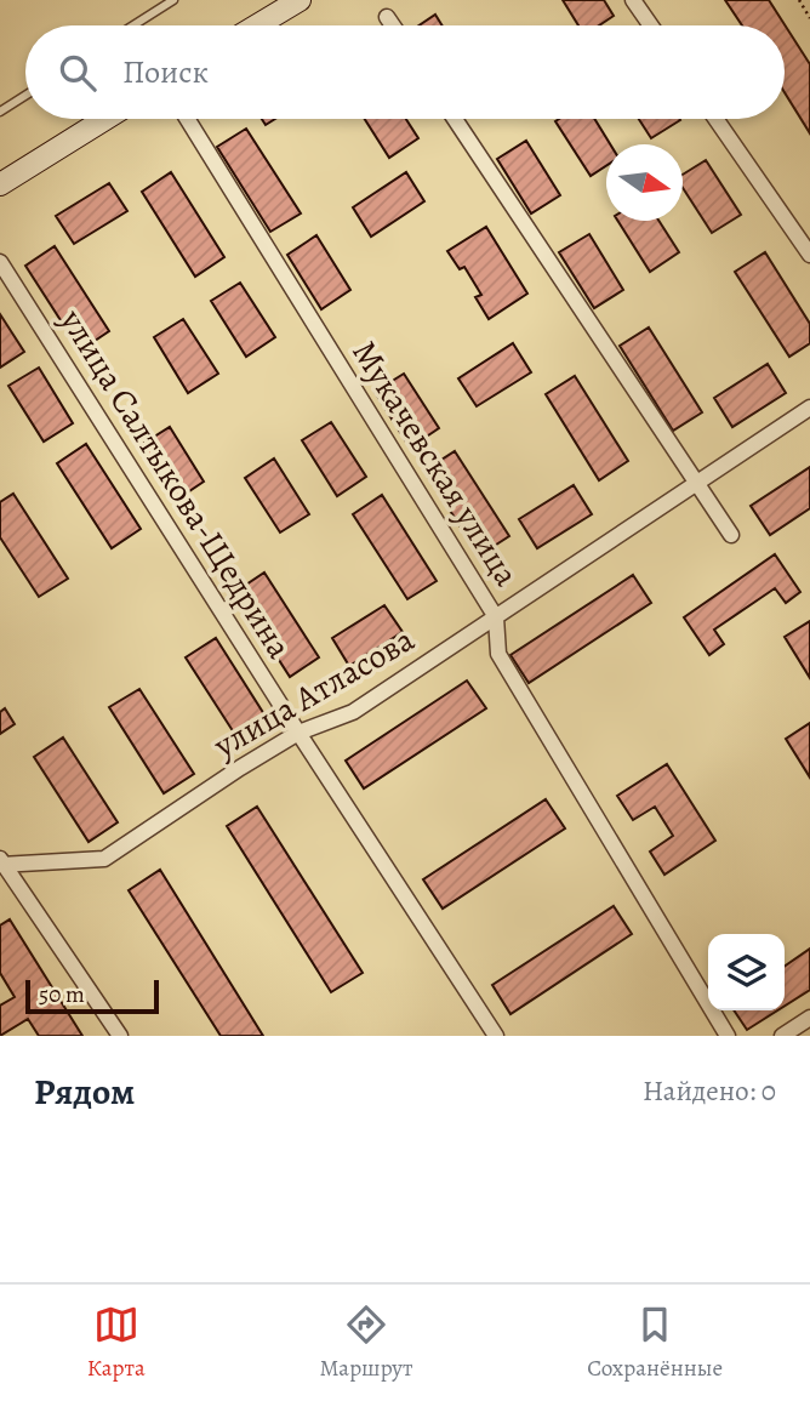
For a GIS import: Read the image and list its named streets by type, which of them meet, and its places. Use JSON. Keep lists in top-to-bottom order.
{
  "streets": {
    "street": ["Мукачевская улица", "улица Салтыкова-Щедрина", "улица Атласова"]
  },
  "crossings": [
    ["Мукачевская улица", "улица Атласова"],
    ["улица Салтыкова-Щедрина", "улица Атласова"]
  ],
  "scale_bar": "50 m",
  "north": "right",
  "page": {
    "search": "Поиск",
    "scale": "50 m",
    "heading": ["Рядом", "Найдено: 0"],
    "nav": ["Карта", "Маршрут", "Сохранённые"]
  }
}
